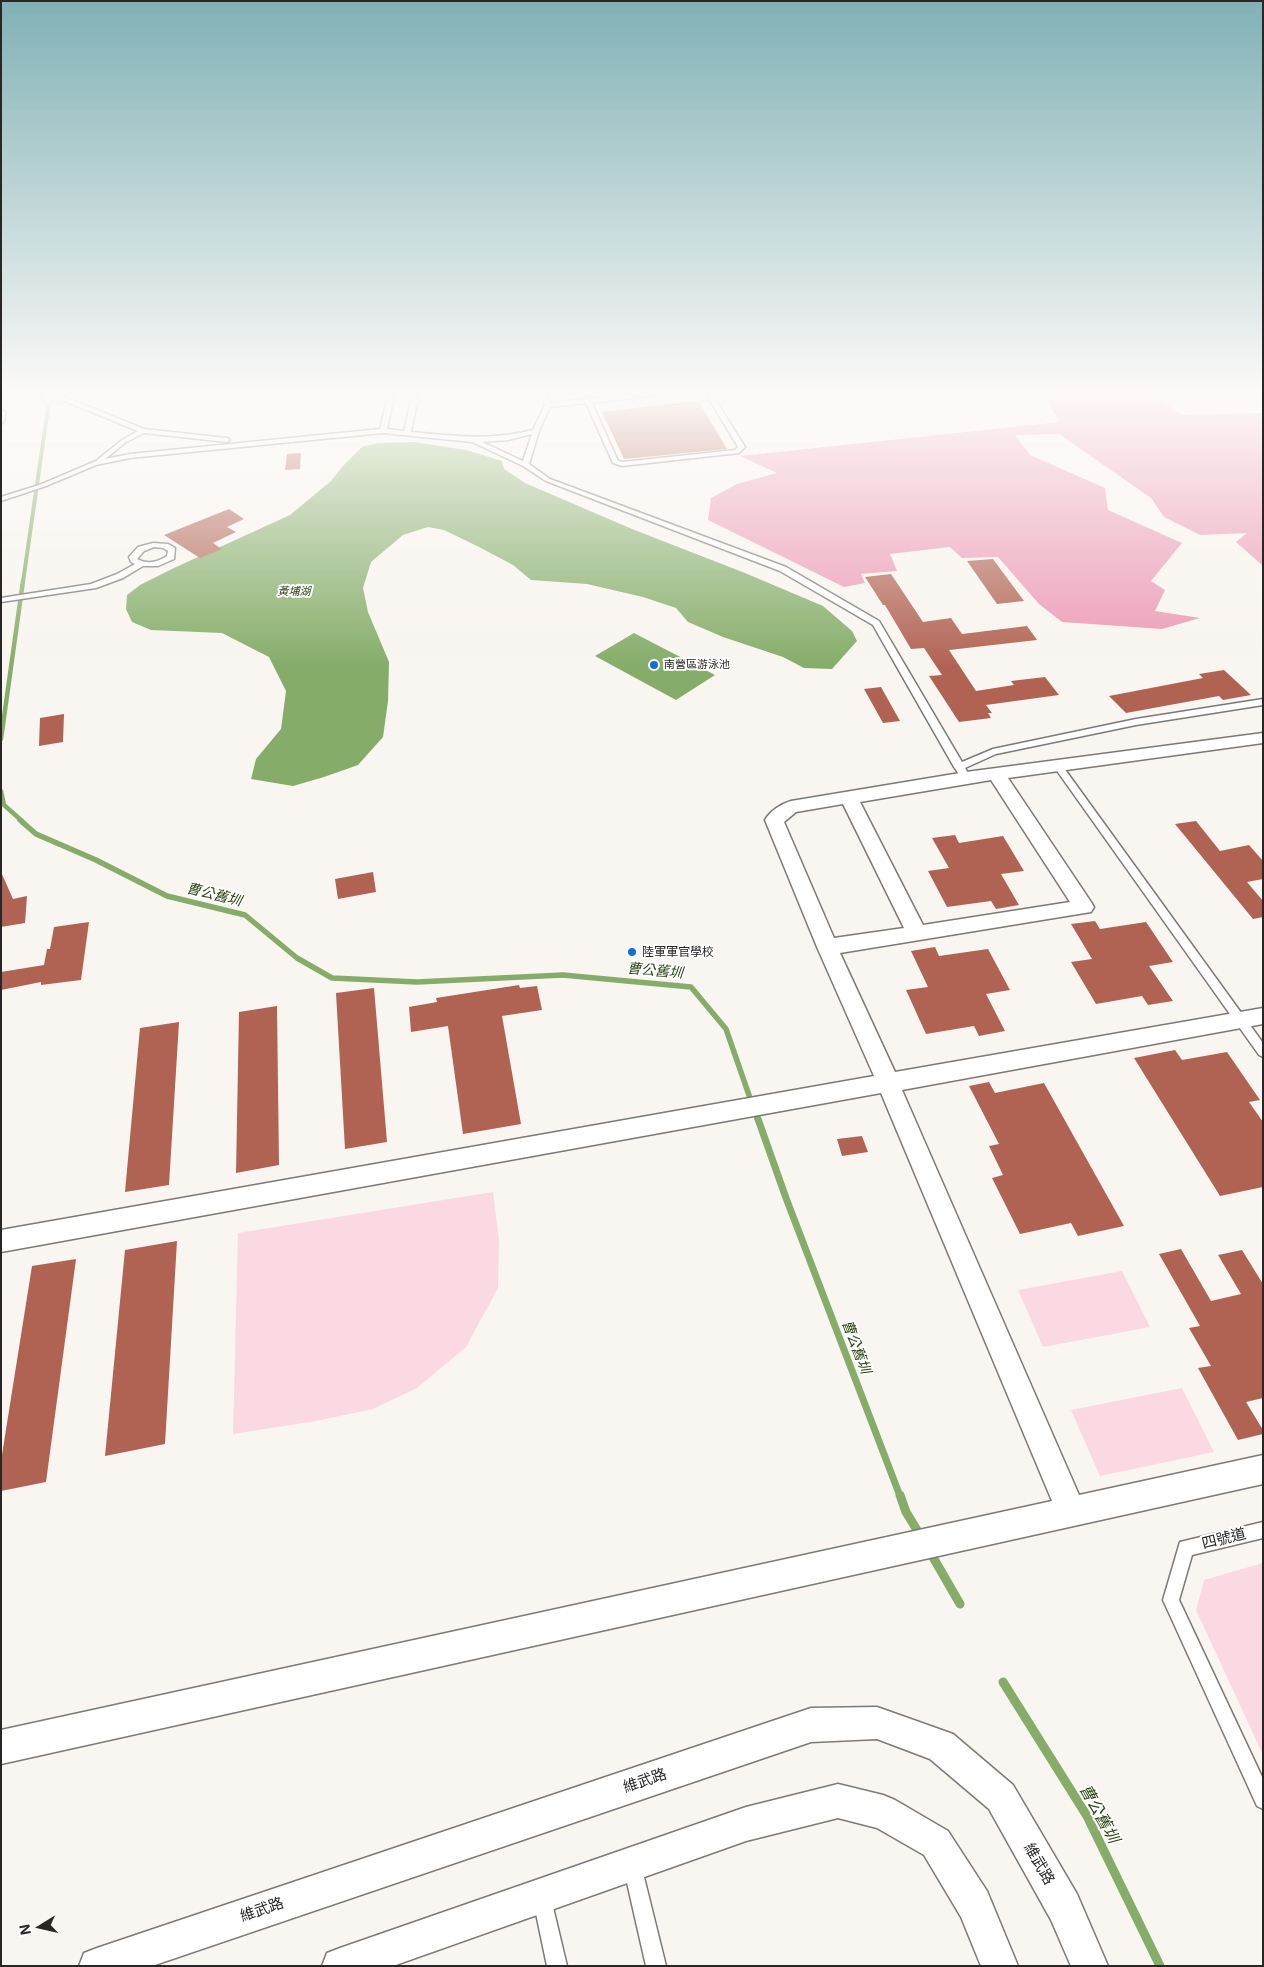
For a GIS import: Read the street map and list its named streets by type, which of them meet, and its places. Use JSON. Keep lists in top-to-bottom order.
{
  "streets": {
    "street": ["維武路"],
    "lane": ["四號道"]
  },
  "water": ["黃埔湖", "曹公舊圳"],
  "places": ["南營區游泳池", "陸軍軍官學校"],
  "north": "left"
}
